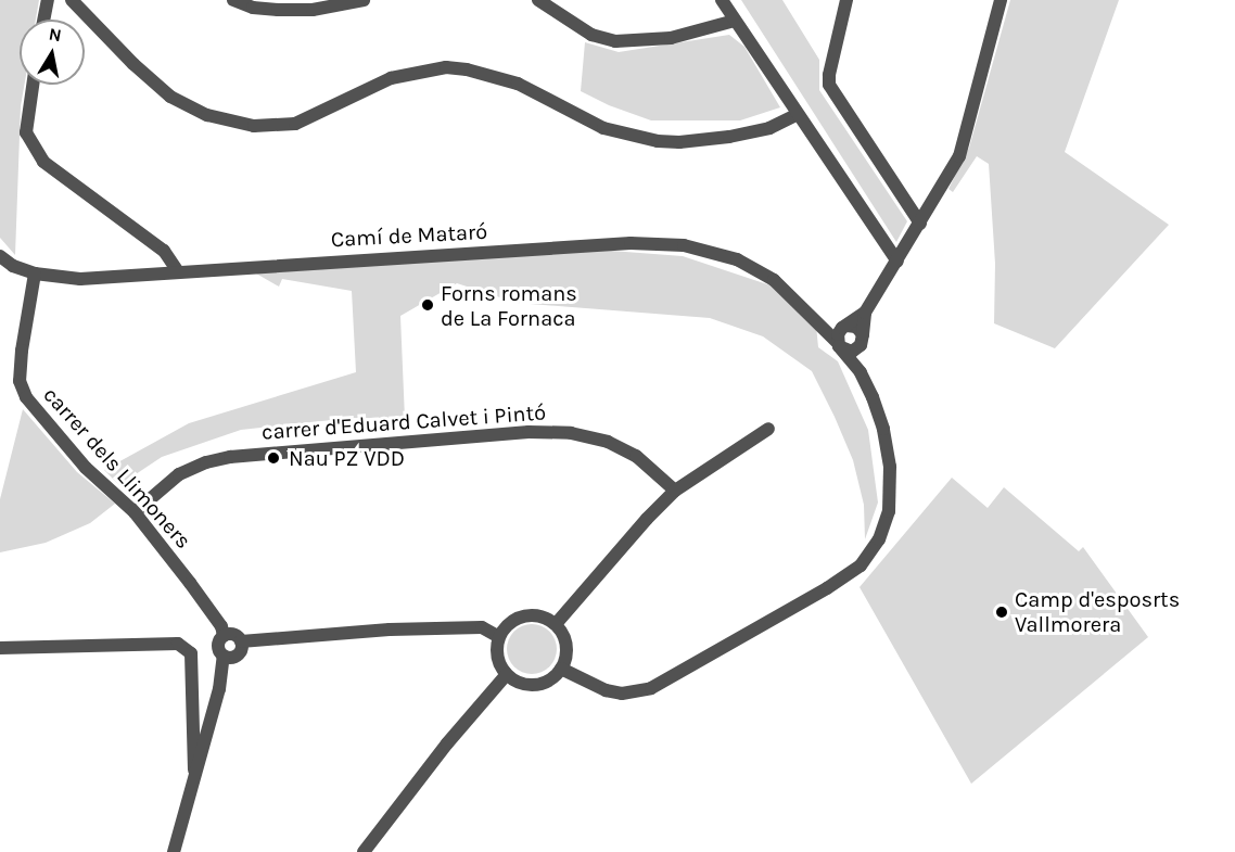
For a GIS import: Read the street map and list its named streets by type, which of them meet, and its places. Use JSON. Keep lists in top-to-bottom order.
{
  "streets": {
    "street": ["Camí de Mataró", "carrer d'Eduard Calvet i Pintó", "carrer dels Llimoners"]
  },
  "crossings": [
    ["Camí de Mataró", "carrer dels Llimoners"],
    ["carrer d'Eduard Calvet i Pintó", "carrer dels Llimoners"]
  ],
  "places": ["Forns romans de La Fornaca", "Nau PZ VDD", "Camp d'esposrts Vallmorera"],
  "north": "top"
}
